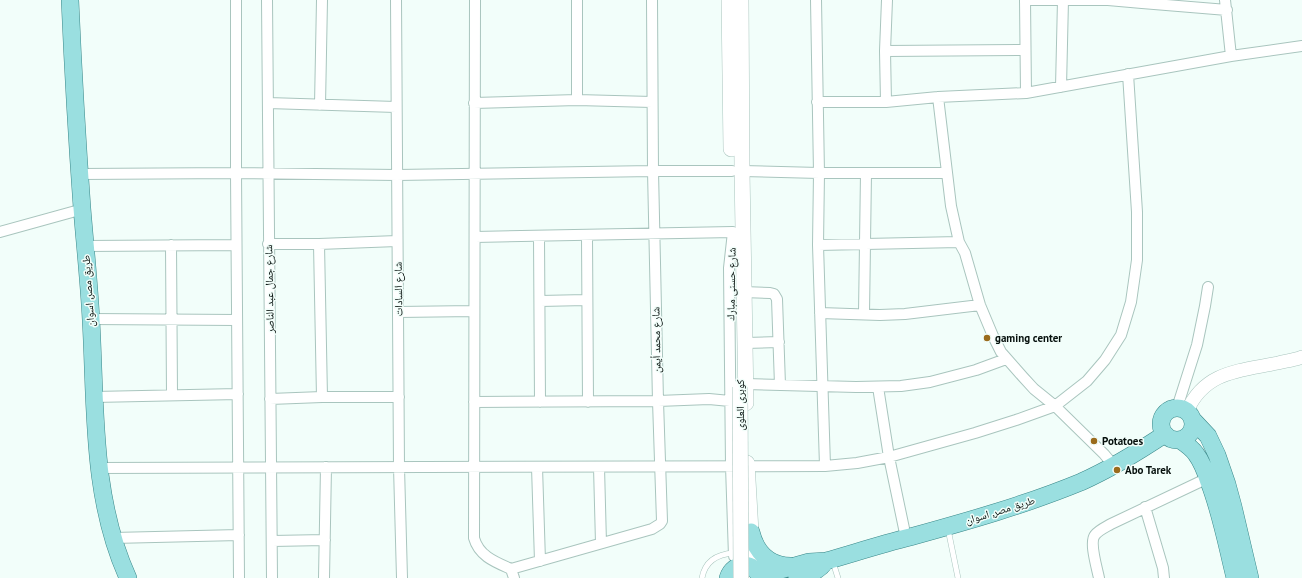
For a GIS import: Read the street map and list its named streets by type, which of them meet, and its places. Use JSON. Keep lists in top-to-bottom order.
{
  "streets": {
    "main road": ["شارع حسنى مبارك", "طريق مصر, اسوان", "كوبرى العلوى"],
    "street": ["شارع جمال عبد الناصر", "شارع السادات", "شارع محمد أيمن"]
  },
  "crossings": [
    ["شارع حسنى مبارك", "طريق مصر, اسوان"],
    ["شارع حسنى مبارك", "كوبرى العلوى"],
    ["طريق مصر, اسوان", "كوبرى العلوى"]
  ],
  "places": ["gaming center", "Potatoes", "Abo Tarek"]
}
